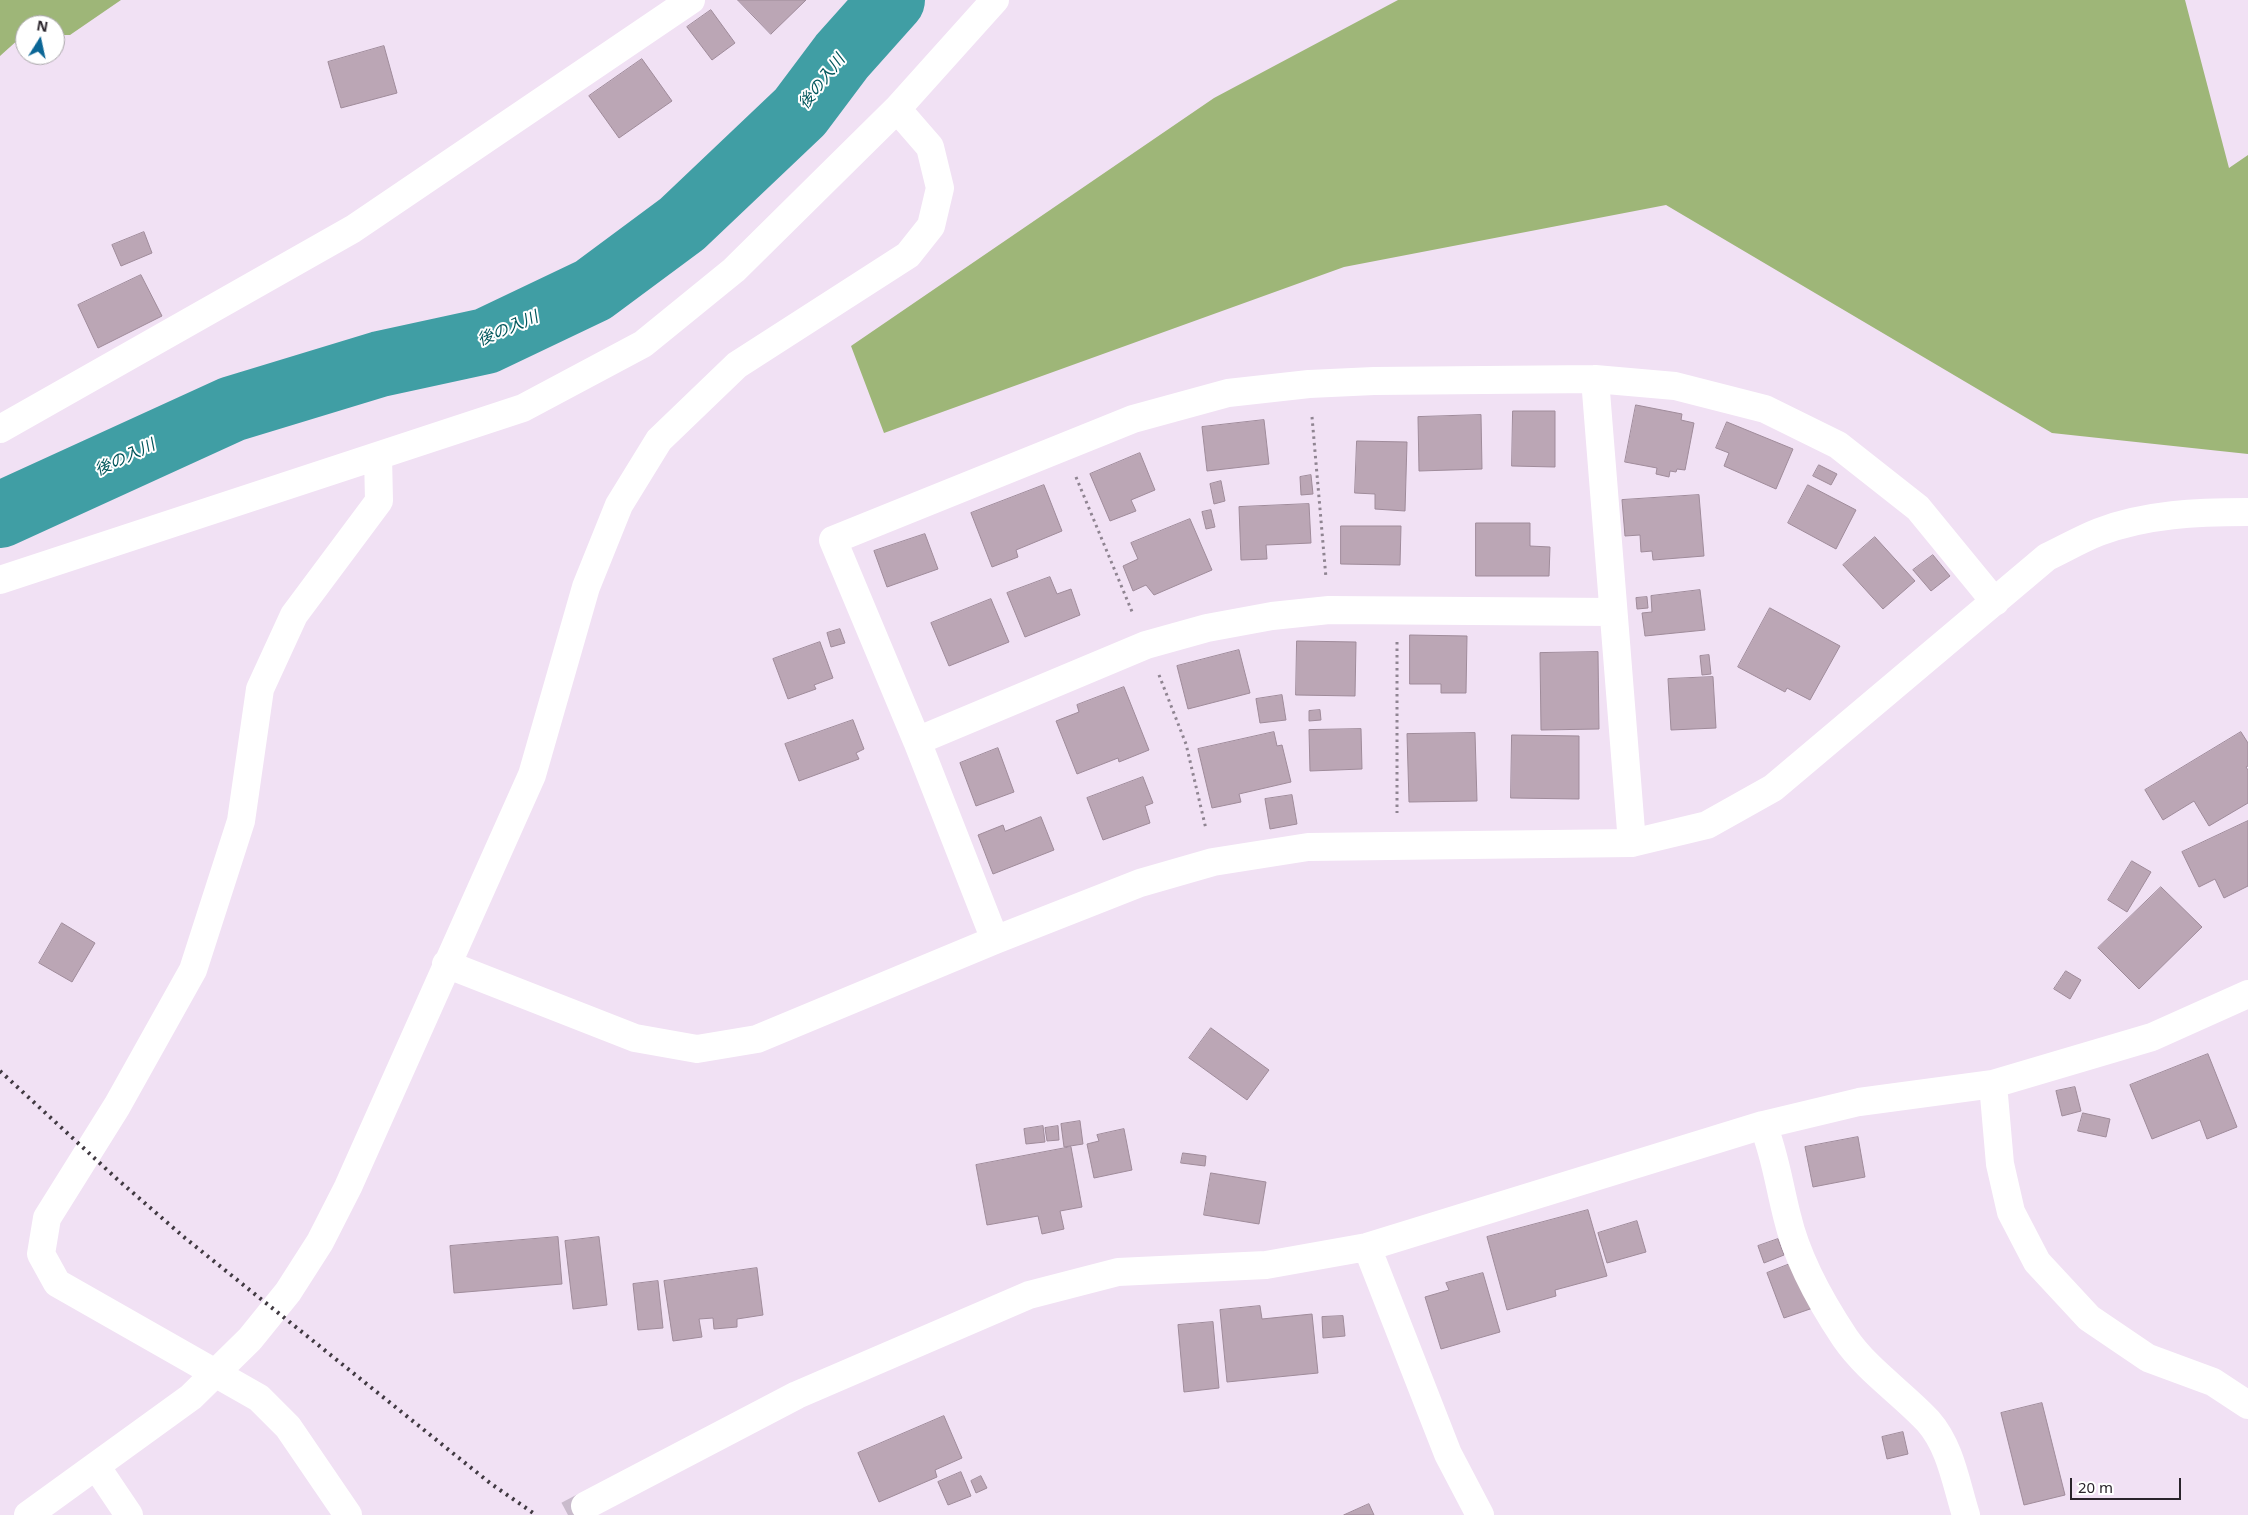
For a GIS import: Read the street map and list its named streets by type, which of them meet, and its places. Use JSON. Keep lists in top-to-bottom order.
{
  "water": ["後の入川"],
  "scale_bar": "20 m",
  "north": "top"
}
